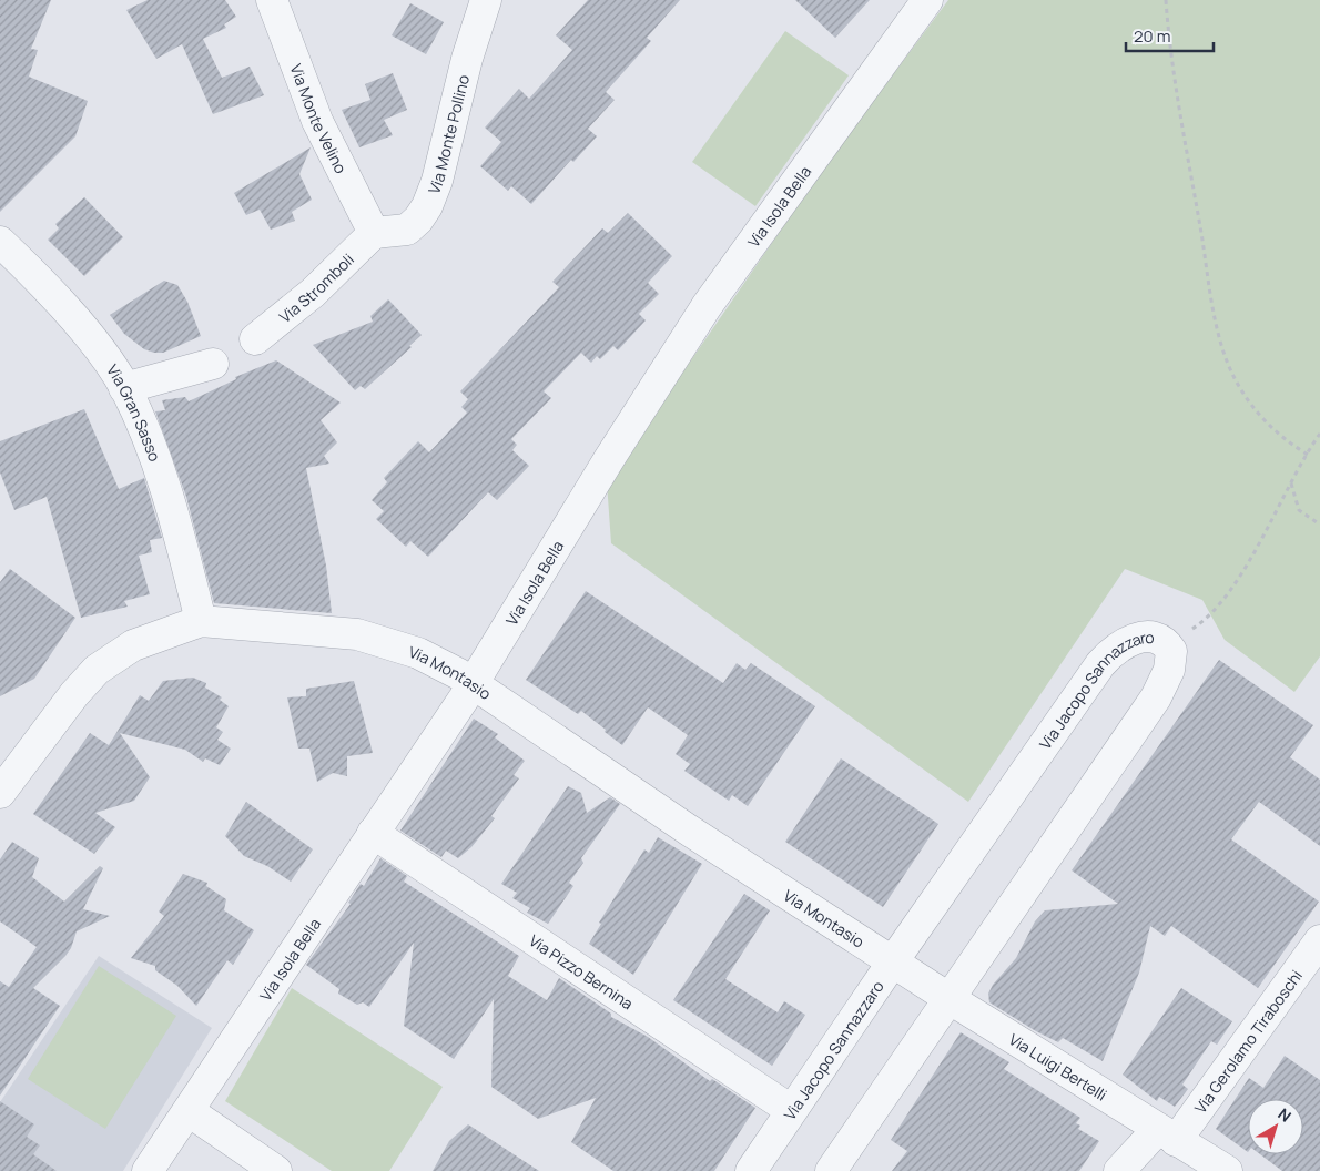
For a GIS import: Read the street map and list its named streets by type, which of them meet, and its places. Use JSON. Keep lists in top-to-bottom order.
{
  "streets": {
    "street": [
      "Via Monte Velino",
      "Via Monte Pollino",
      "Via Isola Bella",
      "Via Stromboli",
      "Via Gran Sasso",
      "Via Montasio",
      "Via Jacopo Sannazzaro",
      "Via Pizzo Bernina",
      "Via Gerolamo Tiraboschi",
      "Via Luigi Bertelli"
    ]
  },
  "crossings": [
    ["Via Monte Velino", "Via Monte Pollino"],
    ["Via Monte Velino", "Via Stromboli"],
    ["Via Monte Pollino", "Via Stromboli"],
    ["Via Isola Bella", "Via Montasio"],
    ["Via Isola Bella", "Via Pizzo Bernina"],
    ["Via Gran Sasso", "Via Montasio"],
    ["Via Montasio", "Via Jacopo Sannazzaro"],
    ["Via Montasio", "Via Luigi Bertelli"],
    ["Via Jacopo Sannazzaro", "Via Pizzo Bernina"],
    ["Via Jacopo Sannazzaro", "Via Luigi Bertelli"],
    ["Via Gerolamo Tiraboschi", "Via Luigi Bertelli"]
  ],
  "scale_bar": "20 m",
  "north": "top right"
}
